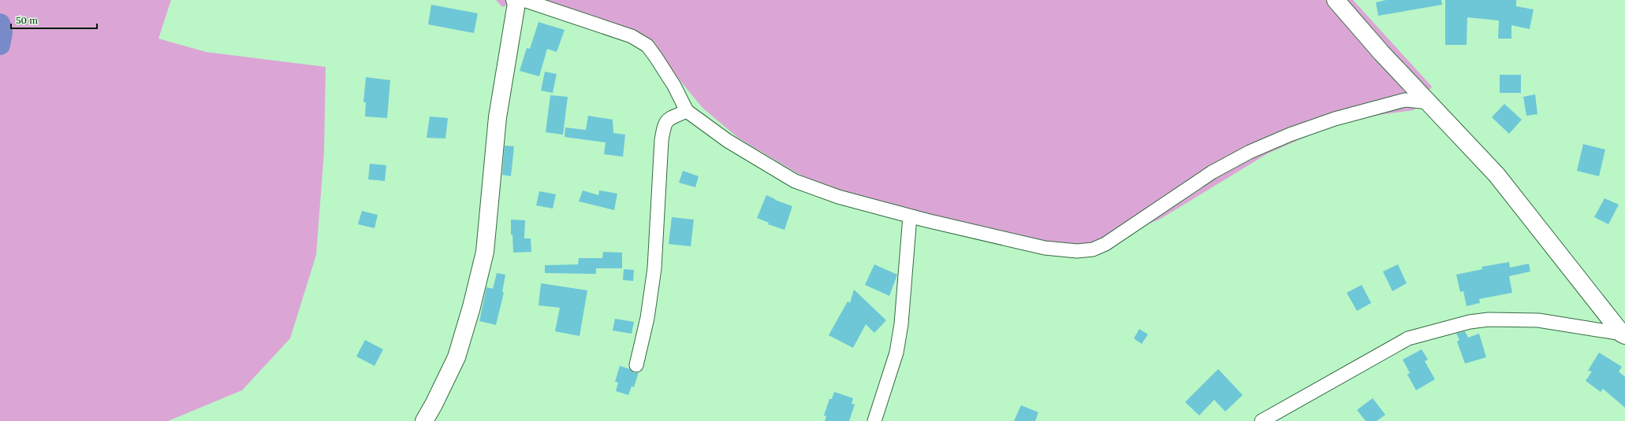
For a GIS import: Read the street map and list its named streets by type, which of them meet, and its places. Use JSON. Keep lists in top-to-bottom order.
{
  "scale_bar": "50 m"
}
